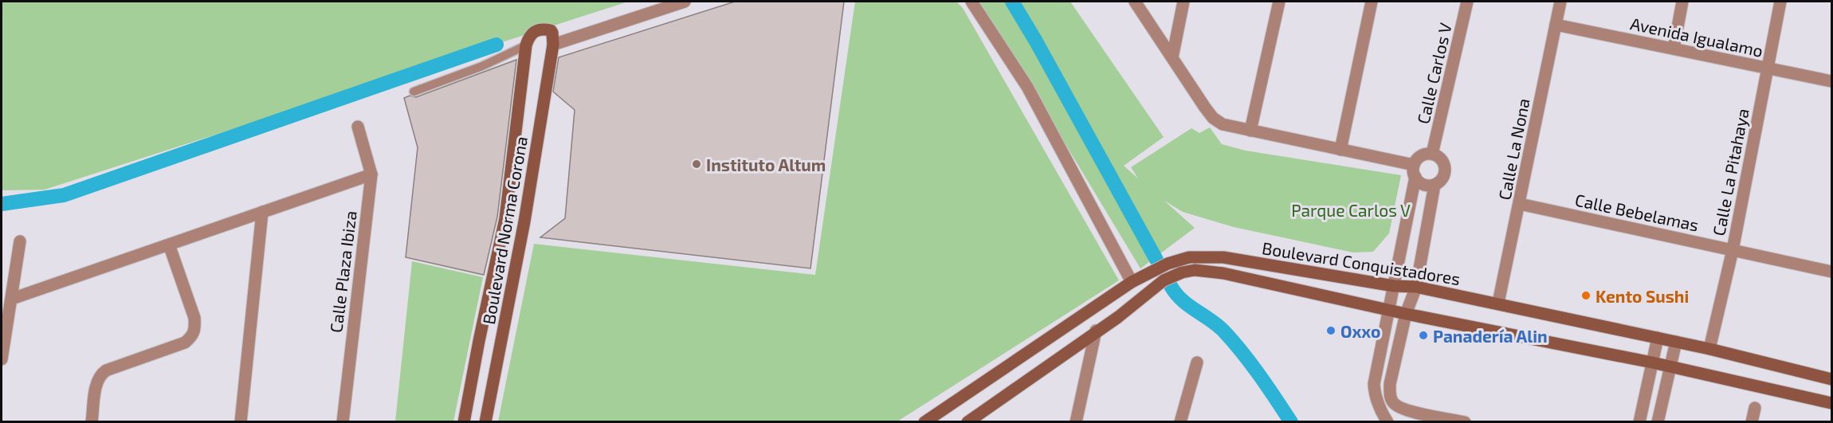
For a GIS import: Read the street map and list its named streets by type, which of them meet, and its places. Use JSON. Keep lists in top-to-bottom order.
{
  "streets": {
    "street": [
      "Avenida Igualamo",
      "Calle Carlos V",
      "Calle La Nona",
      "Calle La Pitahaya",
      "Calle Bebelamas",
      "Boulevard Norma Corona",
      "Boulevard Conquistadores",
      "Calle Plaza Ibiza"
    ]
  },
  "crossings": [
    ["Avenida Igualamo", "Calle La Nona"],
    ["Avenida Igualamo", "Calle La Pitahaya"],
    ["Calle La Nona", "Calle Bebelamas"],
    ["Calle La Nona", "Boulevard Conquistadores"],
    ["Calle La Pitahaya", "Calle Bebelamas"],
    ["Calle La Pitahaya", "Boulevard Conquistadores"]
  ],
  "parks": ["Parque Carlos V"],
  "places": [
    "Instituto Altum",
    "Kento Sushi",
    "Oxxo",
    "Panadería Alin"
  ]
}
